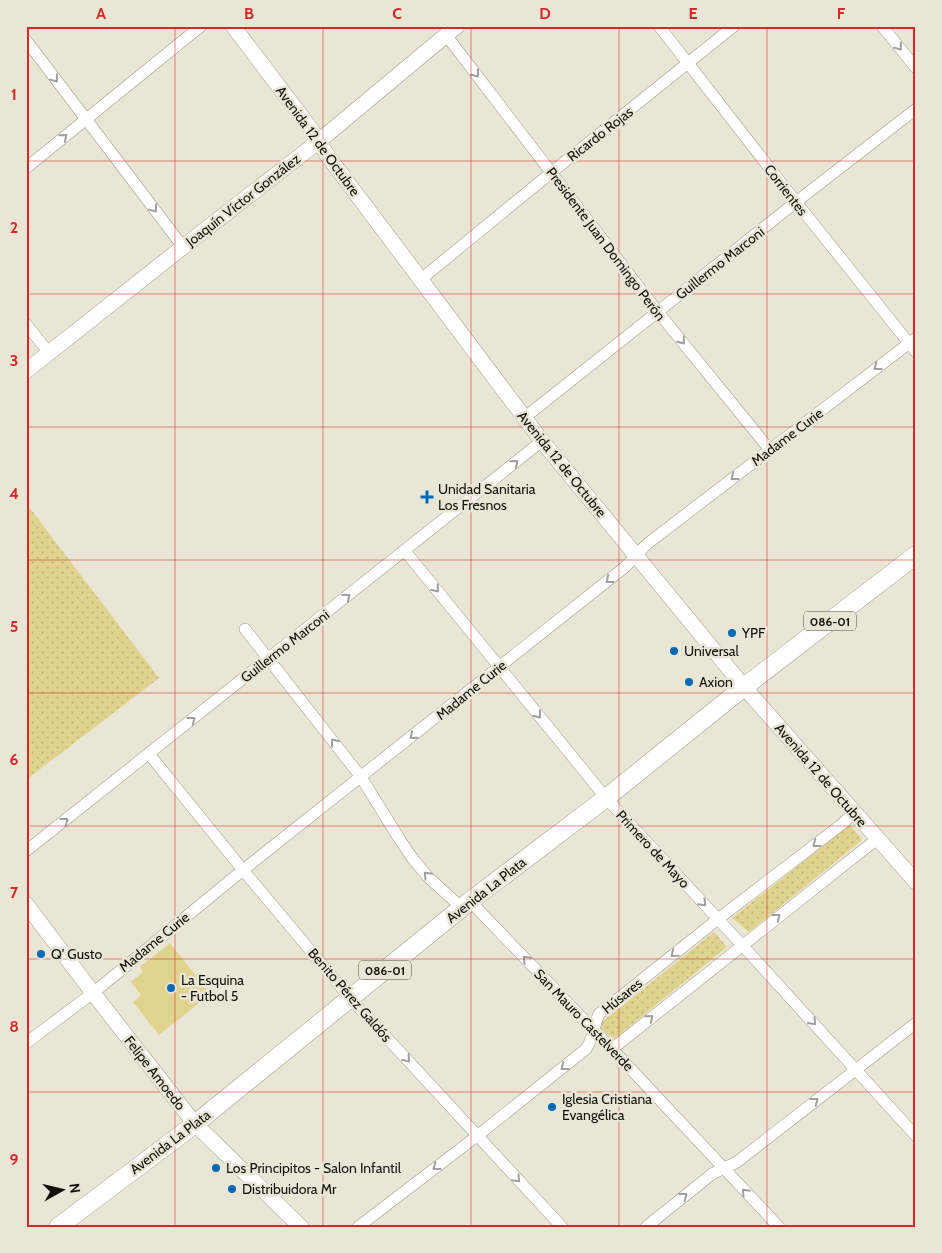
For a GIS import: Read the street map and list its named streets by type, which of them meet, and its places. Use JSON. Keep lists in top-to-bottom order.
{
  "streets": {
    "main road": [
      "Avenida 12 de Octubre",
      "Joaquín Víctor González",
      "086-01",
      "Avenida La Plata",
      "Felipe Amoedo"
    ],
    "street": [
      "Ricardo Rojas",
      "Corrientes",
      "Presidente Juan Domingo Perón",
      "Guillermo Marconi",
      "Madame Curie",
      "Primero de Mayo",
      "Benito Pérez Galdós",
      "Húsares",
      "San Mauro Castelverde"
    ]
  },
  "crossings": [
    ["Ricardo Rojas", "Avenida 12 de Octubre"],
    ["Ricardo Rojas", "Corrientes"],
    ["Ricardo Rojas", "Presidente Juan Domingo Perón"],
    ["Avenida 12 de Octubre", "Joaquín Víctor González"],
    ["Avenida 12 de Octubre", "Guillermo Marconi"],
    ["Avenida 12 de Octubre", "Madame Curie"],
    ["Avenida 12 de Octubre", "Avenida La Plata"],
    ["Avenida 12 de Octubre", "Húsares"],
    ["Corrientes", "Guillermo Marconi"],
    ["Corrientes", "Madame Curie"],
    ["Joaquín Víctor González", "Presidente Juan Domingo Perón"],
    ["Presidente Juan Domingo Perón", "Guillermo Marconi"],
    ["Presidente Juan Domingo Perón", "Madame Curie"],
    ["Guillermo Marconi", "Primero de Mayo"],
    ["Guillermo Marconi", "Benito Pérez Galdós"],
    ["Guillermo Marconi", "San Mauro Castelverde"],
    ["Madame Curie", "Primero de Mayo"],
    ["Madame Curie", "Benito Pérez Galdós"],
    ["Madame Curie", "San Mauro Castelverde"],
    ["Madame Curie", "Felipe Amoedo"],
    ["Primero de Mayo", "Avenida La Plata"],
    ["Primero de Mayo", "Húsares"],
    ["Avenida La Plata", "Benito Pérez Galdós"],
    ["Avenida La Plata", "San Mauro Castelverde"],
    ["Avenida La Plata", "Felipe Amoedo"],
    ["Benito Pérez Galdós", "Húsares"],
    ["Húsares", "San Mauro Castelverde"]
  ],
  "one_way": [
    "Presidente Juan Domingo Perón",
    "Guillermo Marconi",
    "Madame Curie",
    "Primero de Mayo",
    "Benito Pérez Galdós",
    "San Mauro Castelverde"
  ],
  "places": {
    "health": ["Unidad Sanitaria Los Fresnos"],
    "other": [
      "YPF",
      "Universal",
      "Axion",
      "Q' Gusto",
      "La Esquina - Futbol 5",
      "Iglesia Cristiana Evangélica",
      "Los Principitos - Salon Infantil",
      "Distribuidora Mr"
    ]
  },
  "north": "right",
  "grid": {
    "columns": [
      "A",
      "B",
      "C",
      "D",
      "E",
      "F"
    ],
    "rows": [
      "1",
      "2",
      "3",
      "4",
      "5",
      "6",
      "7",
      "8",
      "9"
    ]
  }
}
